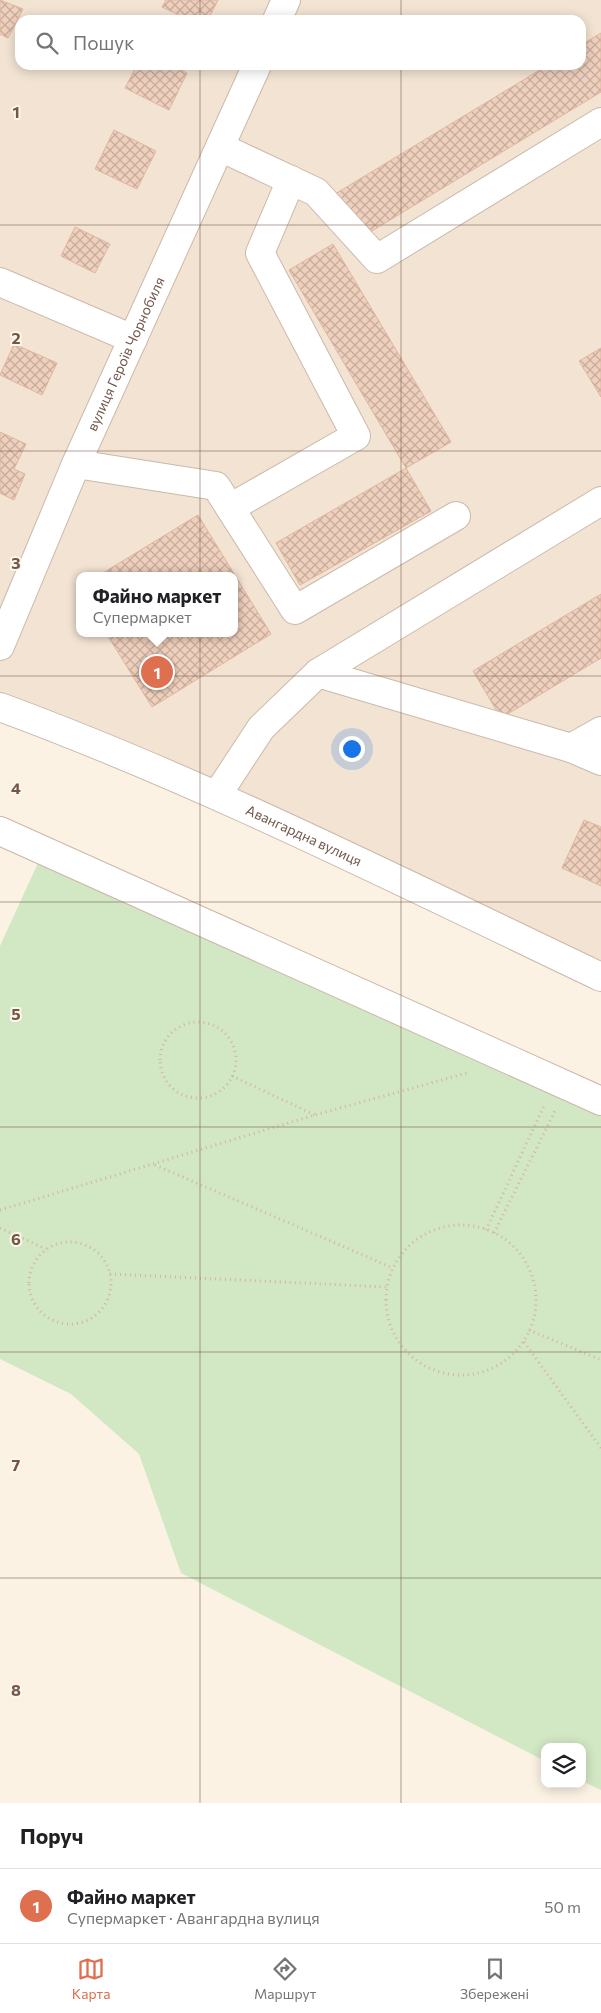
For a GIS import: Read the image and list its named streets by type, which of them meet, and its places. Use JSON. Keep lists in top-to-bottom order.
{
  "streets": {
    "street": ["вулиця Героїв Чорнобиля", "Авангардна вулиця"]
  },
  "page": {
    "search": "Пошук",
    "popup": ["Файно маркет", "Супермаркет"],
    "pins": "1",
    "heading": "Поруч",
    "list": [
      {
        "mark": "1",
        "name": "Файно маркет",
        "note": "Супермаркет · Авангардна вулиця",
        "value": "50 m"
      }
    ],
    "nav": ["Карта", "Маршрут", "Збережені"]
  },
  "grid": {
    "rows": [
      "1",
      "2",
      "3",
      "4",
      "5",
      "6",
      "7",
      "8"
    ]
  }
}
